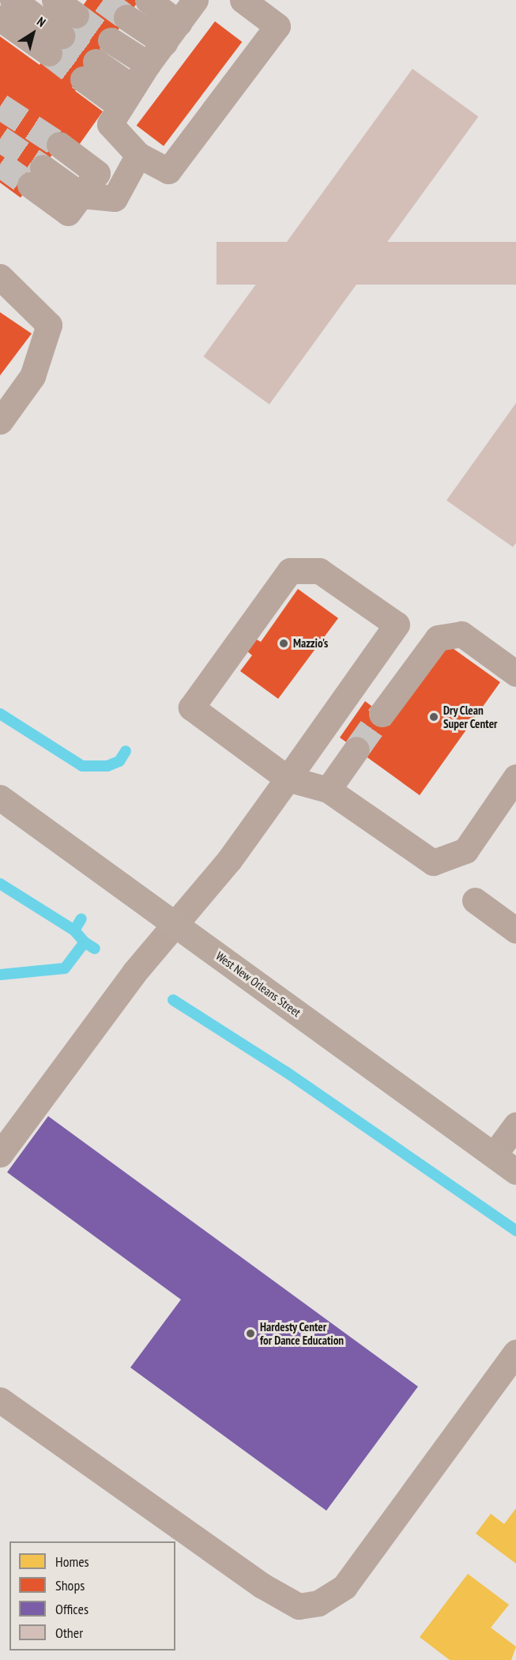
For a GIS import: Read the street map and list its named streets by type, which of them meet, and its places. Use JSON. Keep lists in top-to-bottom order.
{
  "streets": {
    "main road": ["West New Orleans Street"]
  },
  "places": ["Mazzio's", "Dry Clean Super Center", "Hardesty Center for Dance Education"],
  "legend": [
    "Homes",
    "Shops",
    "Offices",
    "Other"
  ],
  "north": "top right"
}
